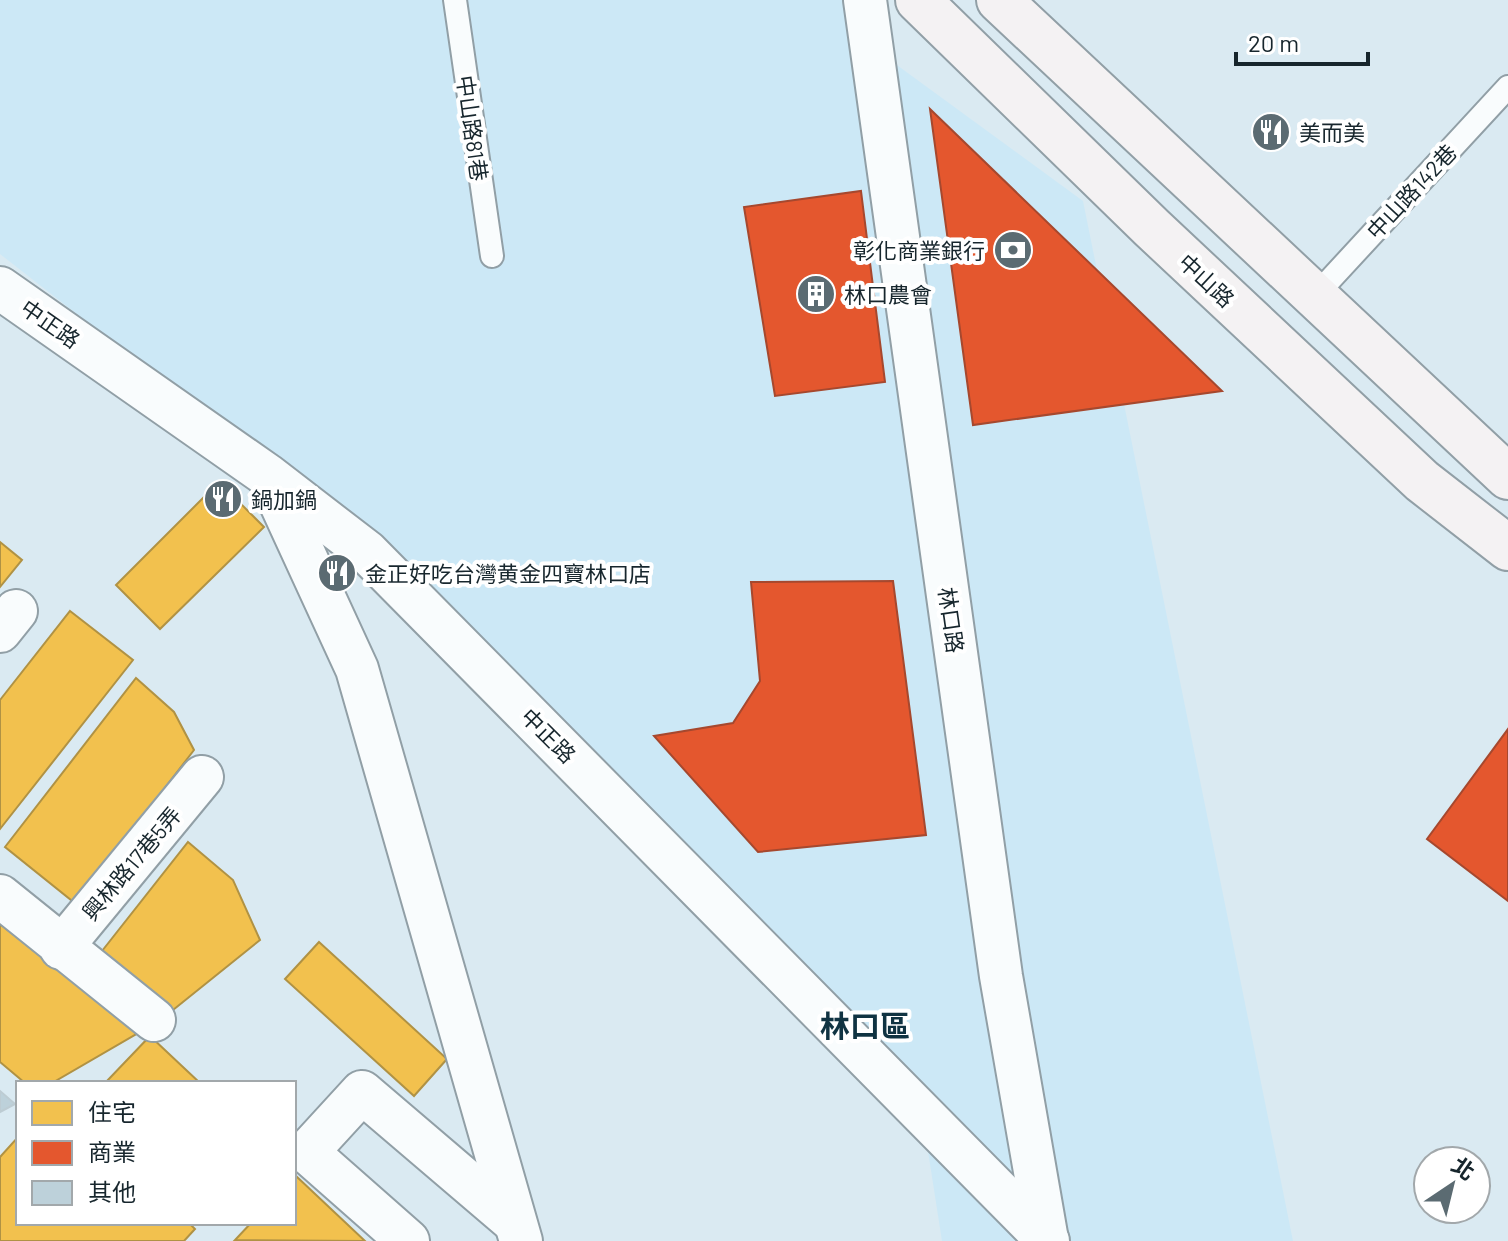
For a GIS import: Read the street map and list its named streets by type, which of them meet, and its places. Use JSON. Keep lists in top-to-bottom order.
{
  "streets": {
    "main road": ["中山路"],
    "street": ["中正路", "林口路", "興林路17巷5弄"],
    "lane": ["中山路81巷", "中山路142巷"]
  },
  "crossings": [
    ["中正路", "林口路"]
  ],
  "districts": ["林口區"],
  "places": {
    "restaurant": ["美而美", "鍋加鍋", "金正好吃台灣黄金四寶林口店"],
    "bank": ["彰化商業銀行"],
    "building": ["林口農會"]
  },
  "legend": ["住宅", "商業", "其他"],
  "scale_bar": "20 m",
  "north": "top right"
}
